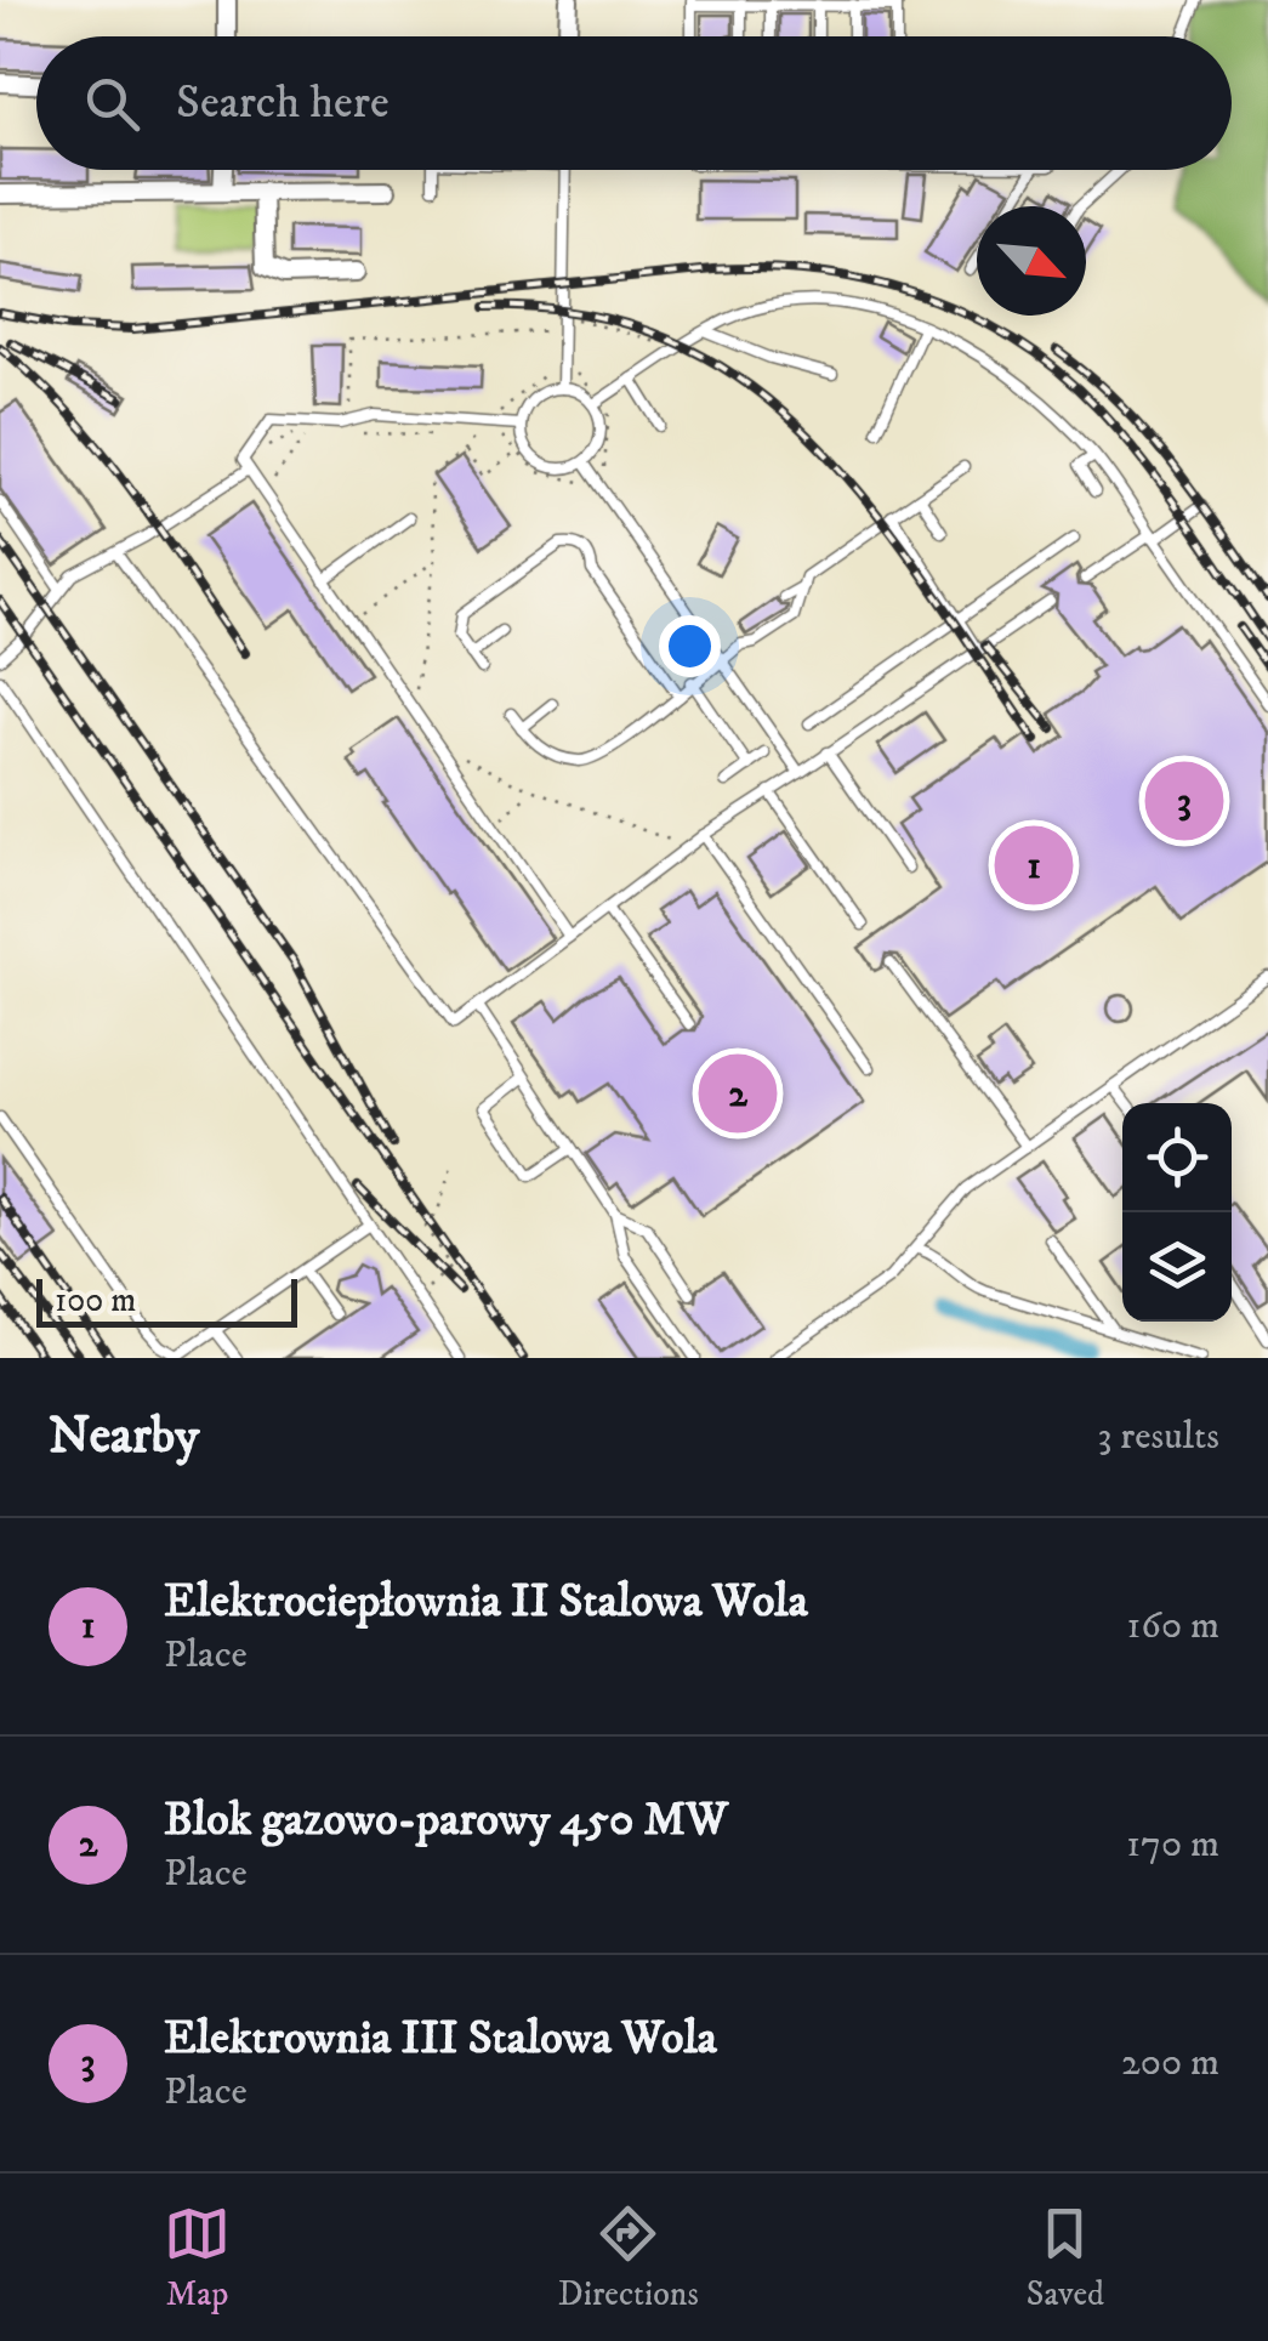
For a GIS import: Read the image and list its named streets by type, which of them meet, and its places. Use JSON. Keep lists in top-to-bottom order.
{
  "scale_bar": "100 m",
  "north": "bottom right",
  "page": {
    "search": "Search here",
    "pins": ["3", "1", "2"],
    "scale": "100 m",
    "heading": ["Nearby", "3 results"],
    "list": [
      {
        "mark": "1",
        "name": "Elektrociepłownia II Stalowa Wola",
        "note": "Place",
        "value": "160 m"
      },
      {
        "mark": "2",
        "name": "Blok gazowo-parowy 450 MW",
        "note": "Place",
        "value": "170 m"
      },
      {
        "mark": "3",
        "name": "Elektrownia III Stalowa Wola",
        "note": "Place",
        "value": "200 m"
      }
    ],
    "nav": ["Map", "Directions", "Saved"]
  }
}
